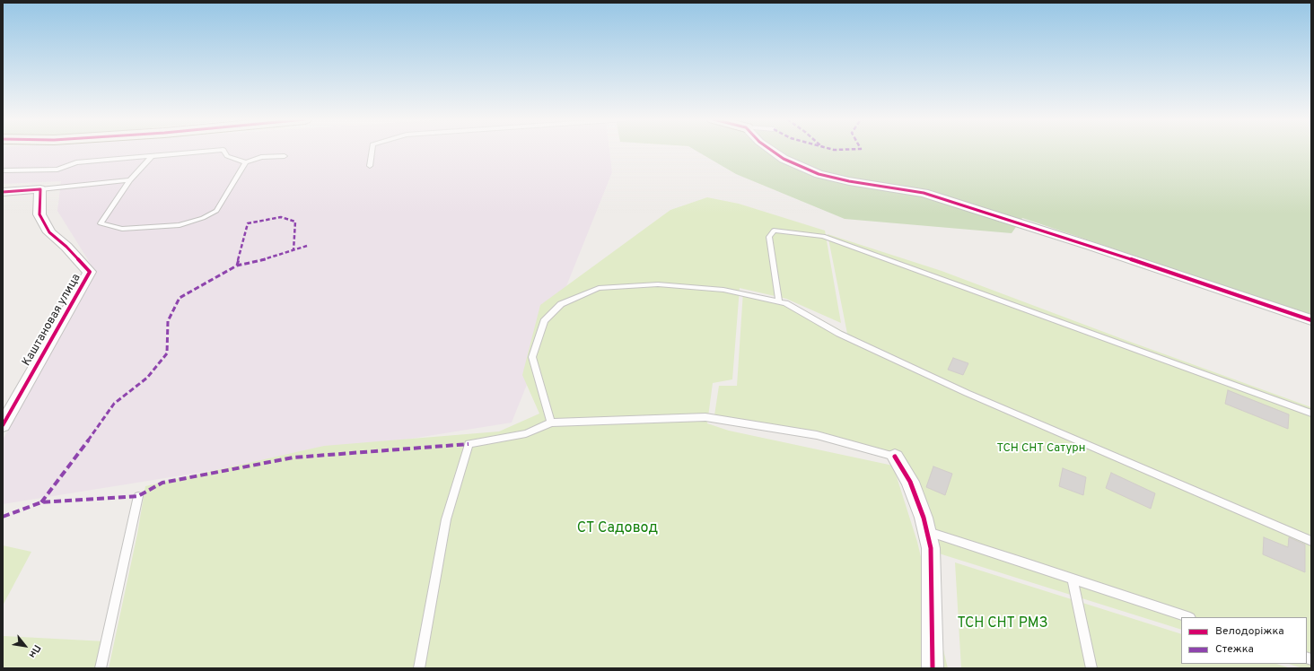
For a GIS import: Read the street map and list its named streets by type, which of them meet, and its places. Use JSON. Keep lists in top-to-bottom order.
{
  "streets": {
    "street": ["Каштановая улица"]
  },
  "parks": ["ТСН СНТ Сатурн", "СТ Садовод", "ТСН СНТ РМЗ"],
  "legend": ["Велодоріжка", "Стежка"],
  "north": "bottom right"
}
